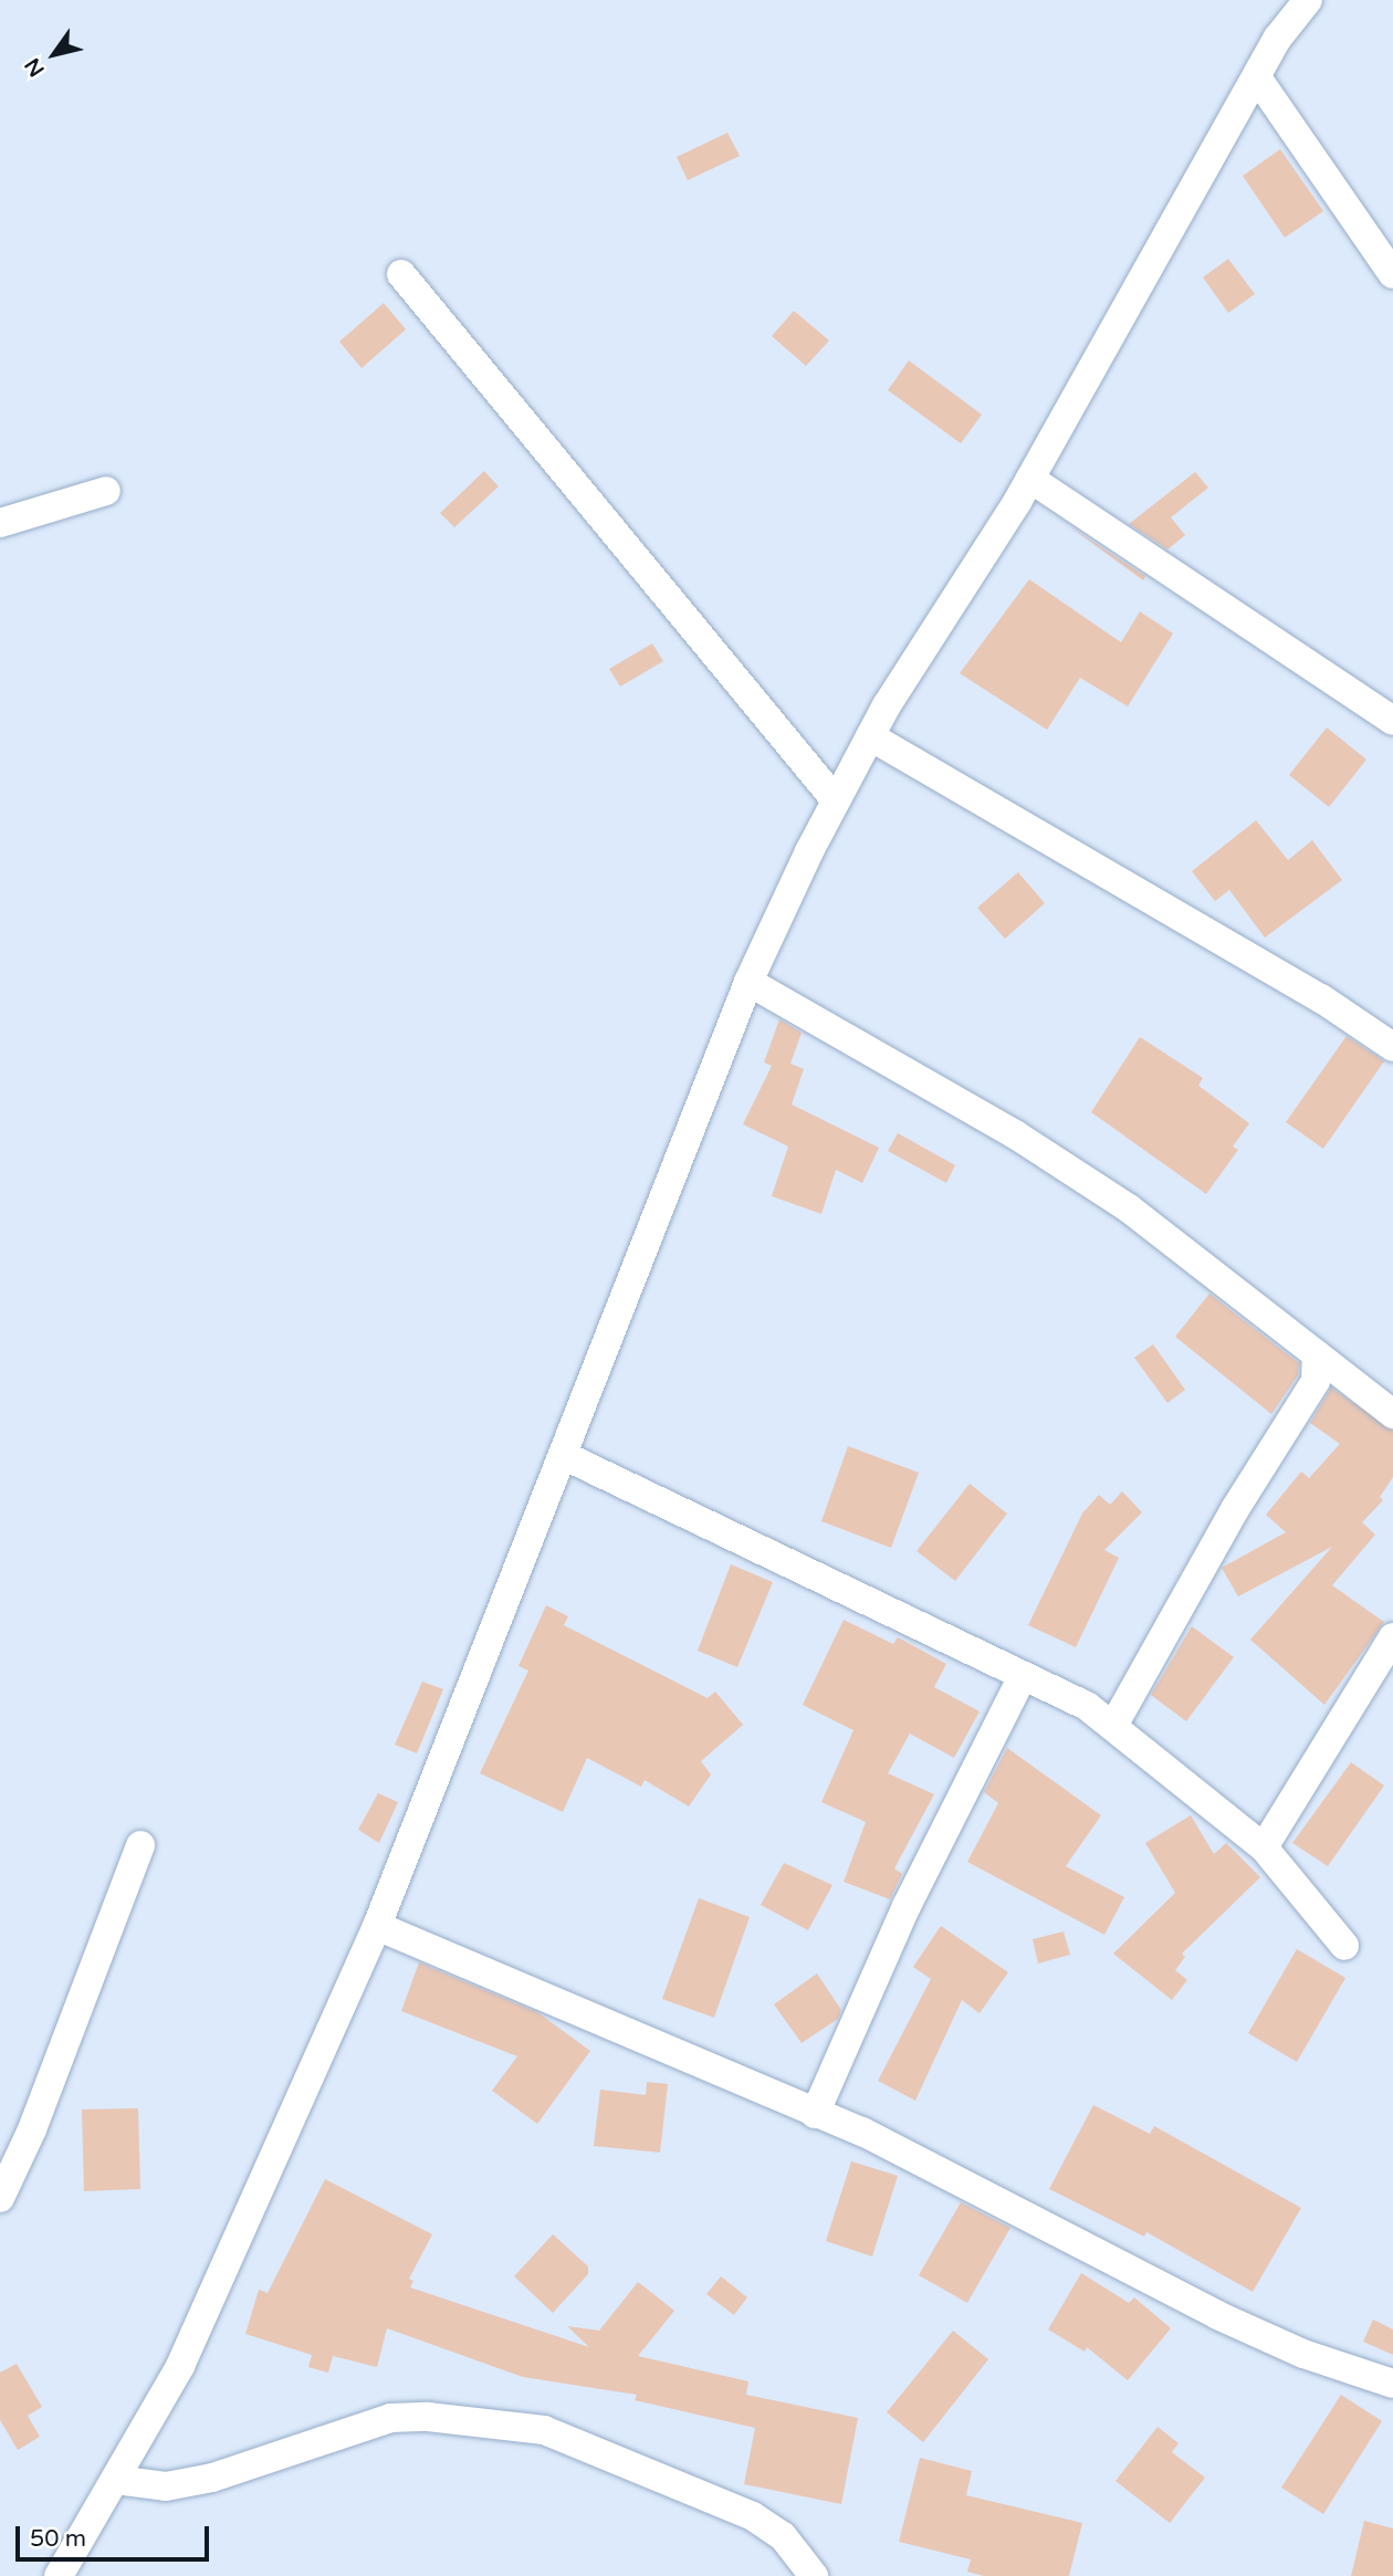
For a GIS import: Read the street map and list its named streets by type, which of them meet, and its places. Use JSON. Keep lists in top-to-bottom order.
{
  "scale_bar": "50 m",
  "north": "bottom left"
}
